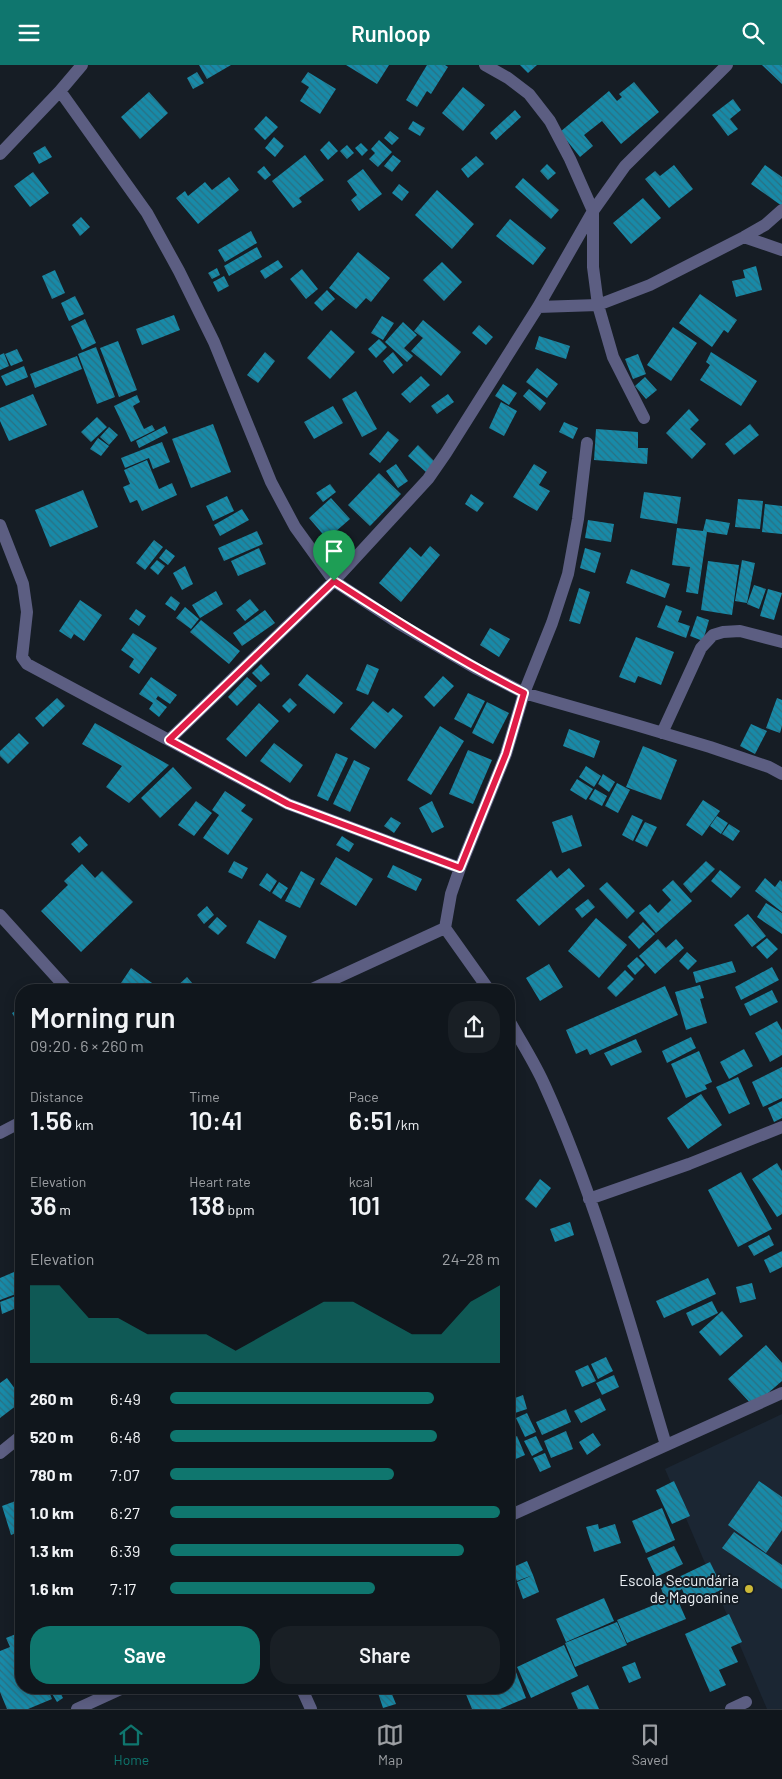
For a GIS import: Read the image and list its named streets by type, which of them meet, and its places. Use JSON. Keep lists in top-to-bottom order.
{
  "places": ["Escola Secundária de Magoanine"],
  "page": {
    "header": "Runloop",
    "heading": ["Morning run", "09:20 · 6 × 260 m"],
    "stats": [
      ["Distance", "1.56 km"],
      ["Time", "10:41"],
      ["Pace", "6:51 /km"],
      ["Elevation", "36 m"],
      ["Heart rate", "138 bpm"],
      ["kcal", "101"]
    ],
    "chart": ["Elevation", "24–28 m"],
    "list": [
      {
        "name": "260 m",
        "note": "6:49"
      },
      {
        "name": "520 m",
        "note": "6:48"
      },
      {
        "name": "780 m",
        "note": "7:07"
      },
      {
        "name": "1.0 km",
        "note": "6:27"
      },
      {
        "name": "1.3 km",
        "note": "6:39"
      },
      {
        "name": "1.6 km",
        "note": "7:17"
      }
    ],
    "buttons": ["Save", "Share"],
    "tabs": ["Home", "Map", "Saved"]
  }
}
